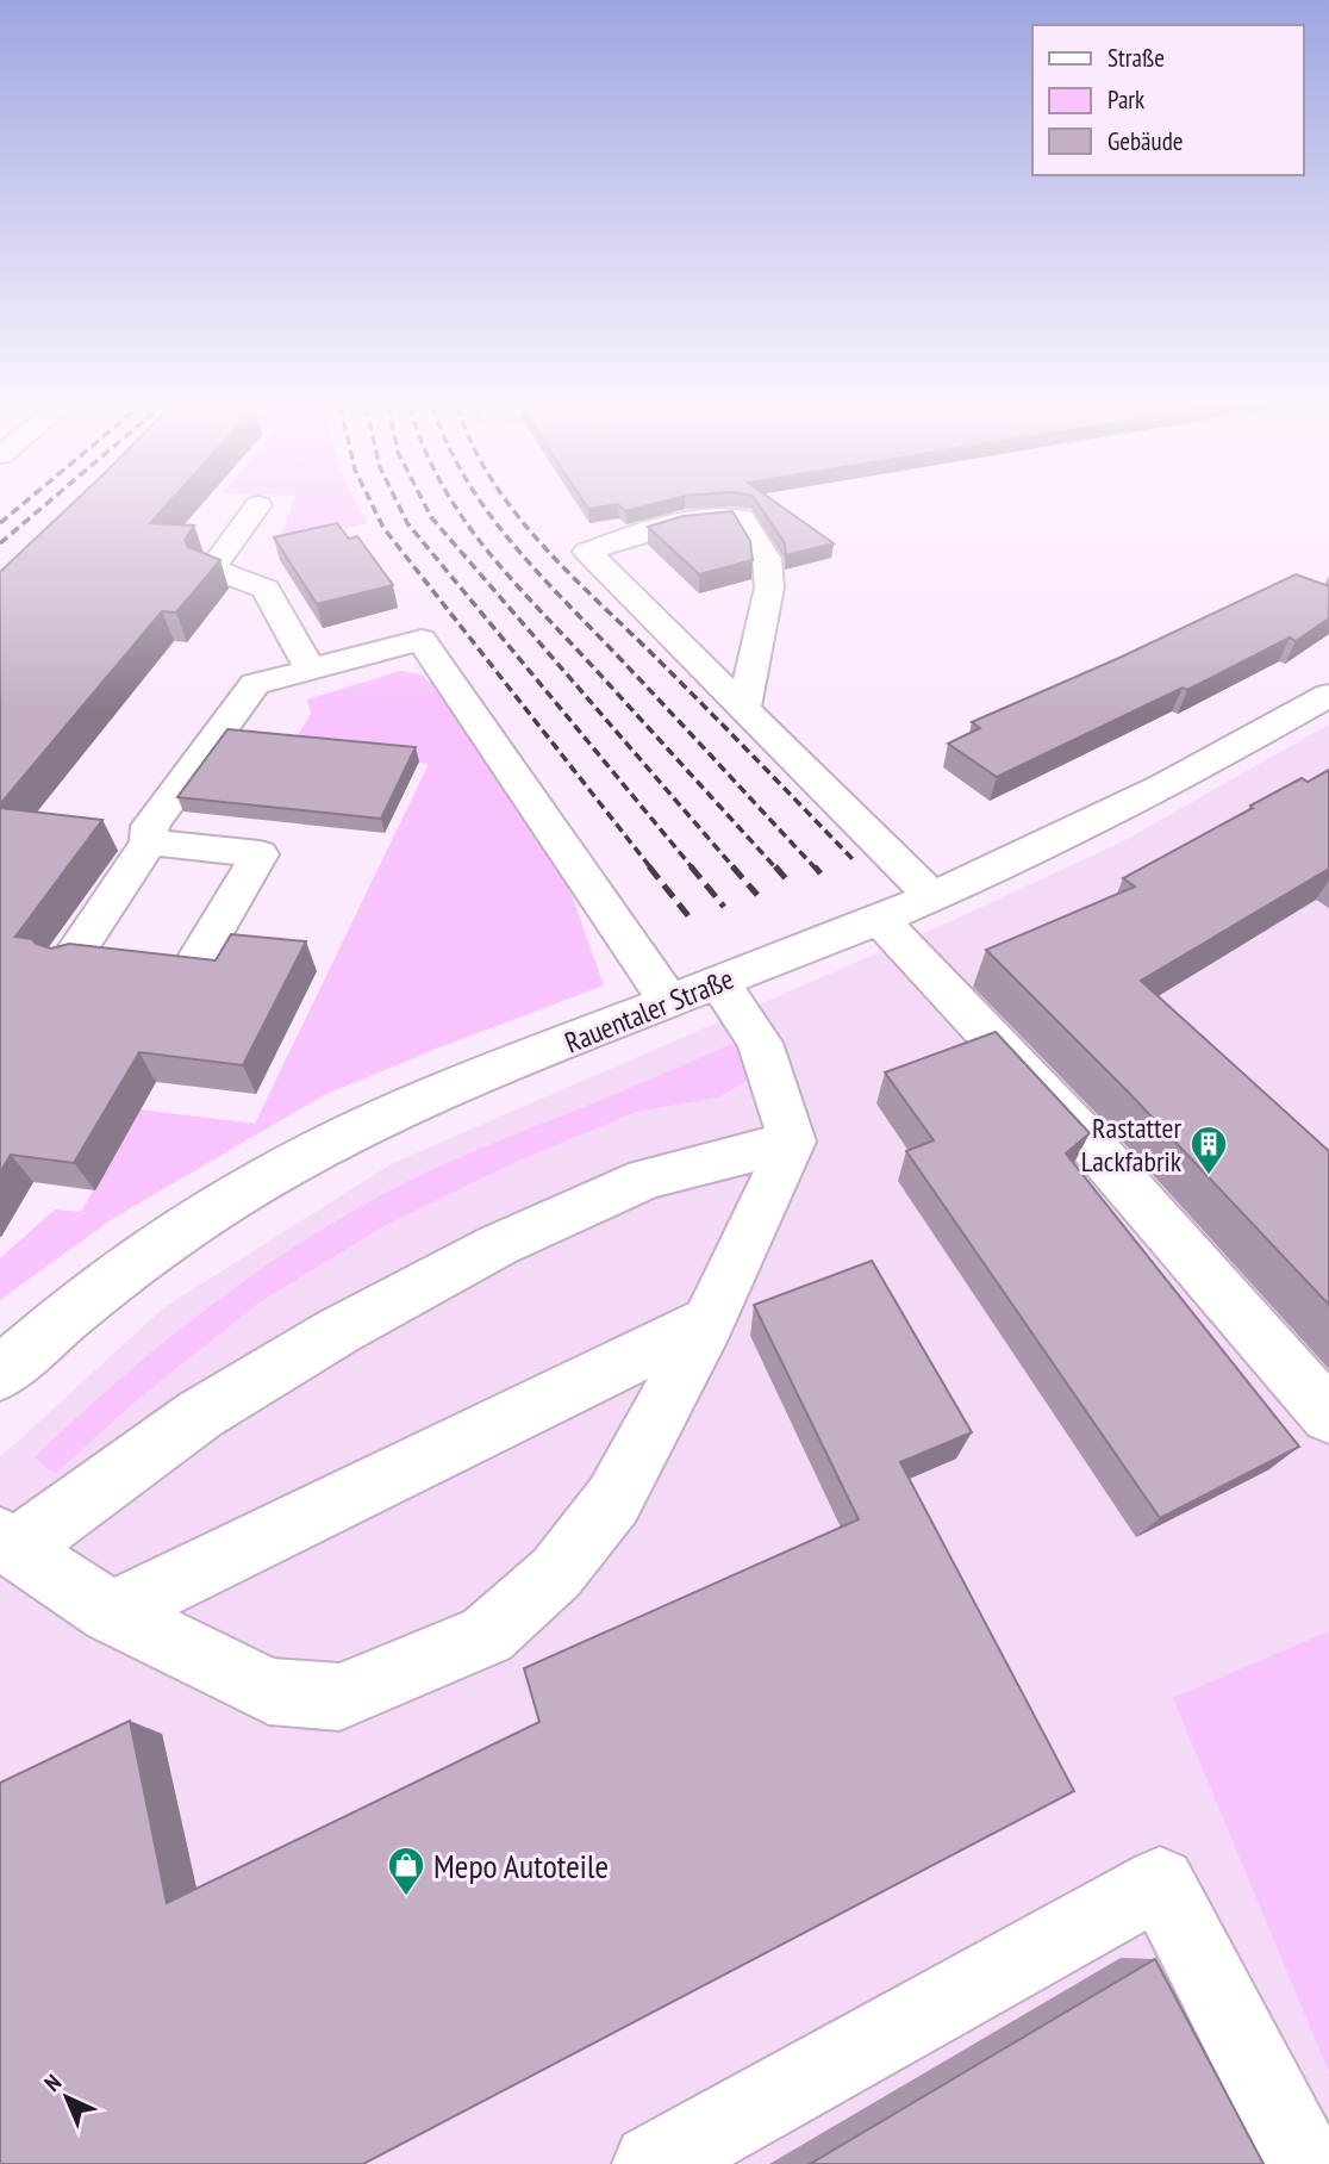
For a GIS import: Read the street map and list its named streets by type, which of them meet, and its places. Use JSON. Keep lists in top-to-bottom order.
{
  "streets": {
    "street": ["Rauentaler Straße"]
  },
  "places": {
    "building": ["Rastatter Lackfabrik"],
    "shop": ["Mepo Autoteile"]
  },
  "legend": ["Straße", "Park", "Gebäude"],
  "north": "top left"
}
